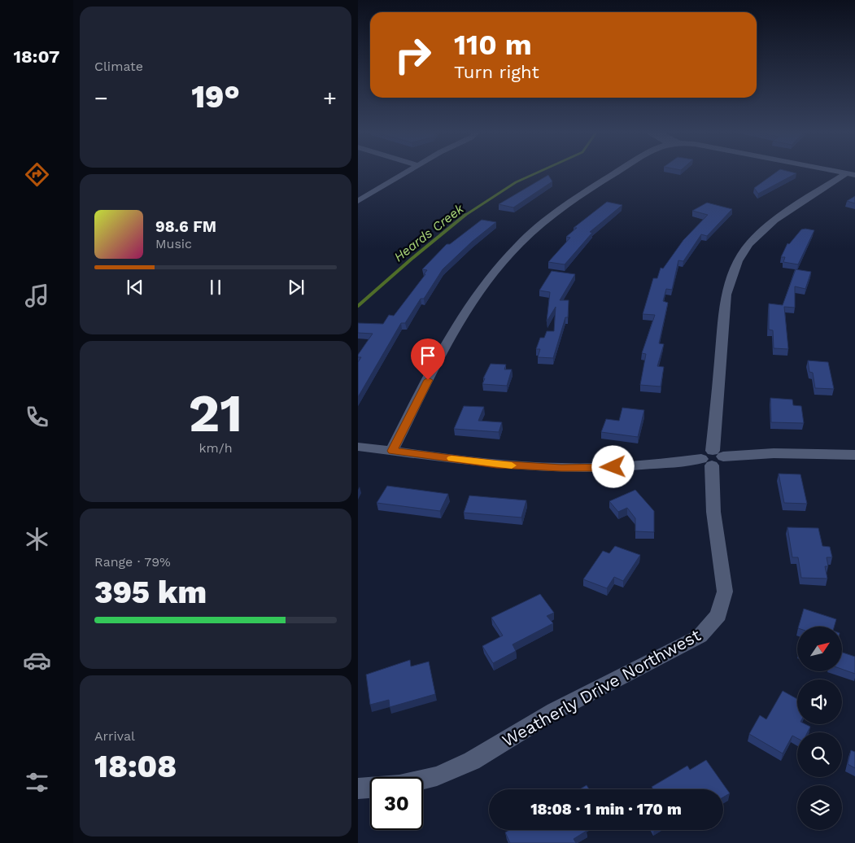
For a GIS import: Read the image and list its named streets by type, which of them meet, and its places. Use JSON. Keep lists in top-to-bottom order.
{
  "streets": {
    "street": ["Weatherly Drive Northwest"]
  },
  "water": ["Heards Creek"],
  "north": "top right",
  "page": {
    "tabs": "18:07",
    "tile": [
      "Climate",
      ["21", "km/h"],
      ["Range · 79%", "395 km"],
      ["Arrival", "18:08"]
    ],
    "turn": ["110 m", "Turn right"],
    "heat": ["−", "19°", "+"],
    "song": ["98.6 FM", "Music"],
    "limit": "30",
    "trip": "18:08 · 1 min · 170 m"
  }
}
